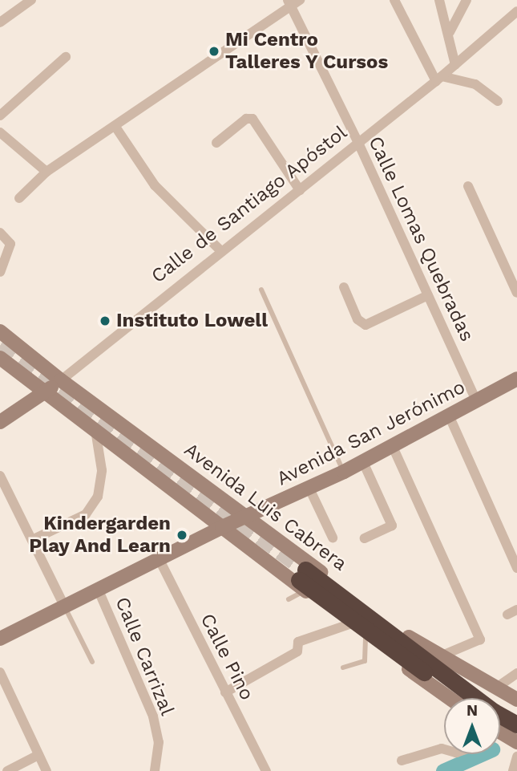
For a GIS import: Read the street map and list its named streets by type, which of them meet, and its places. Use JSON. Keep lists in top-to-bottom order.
{
  "streets": {
    "main road": ["Calle de Santiago Apóstol", "Avenida San Jerónimo", "Avenida Luis Cabrera"],
    "street": ["Calle Lomas Quebradas", "Calle Carrizal", "Calle Pino"]
  },
  "crossings": [
    ["Calle de Santiago Apóstol", "Calle Lomas Quebradas"],
    ["Calle de Santiago Apóstol", "Avenida Luis Cabrera"],
    ["Calle Lomas Quebradas", "Avenida San Jerónimo"],
    ["Avenida San Jerónimo", "Avenida Luis Cabrera"],
    ["Avenida San Jerónimo", "Calle Carrizal"],
    ["Avenida San Jerónimo", "Calle Pino"]
  ],
  "places": ["Mi Centro Talleres Y Cursos", "Instituto Lowell", "Kindergarden Play And Learn"],
  "north": "top"
}
